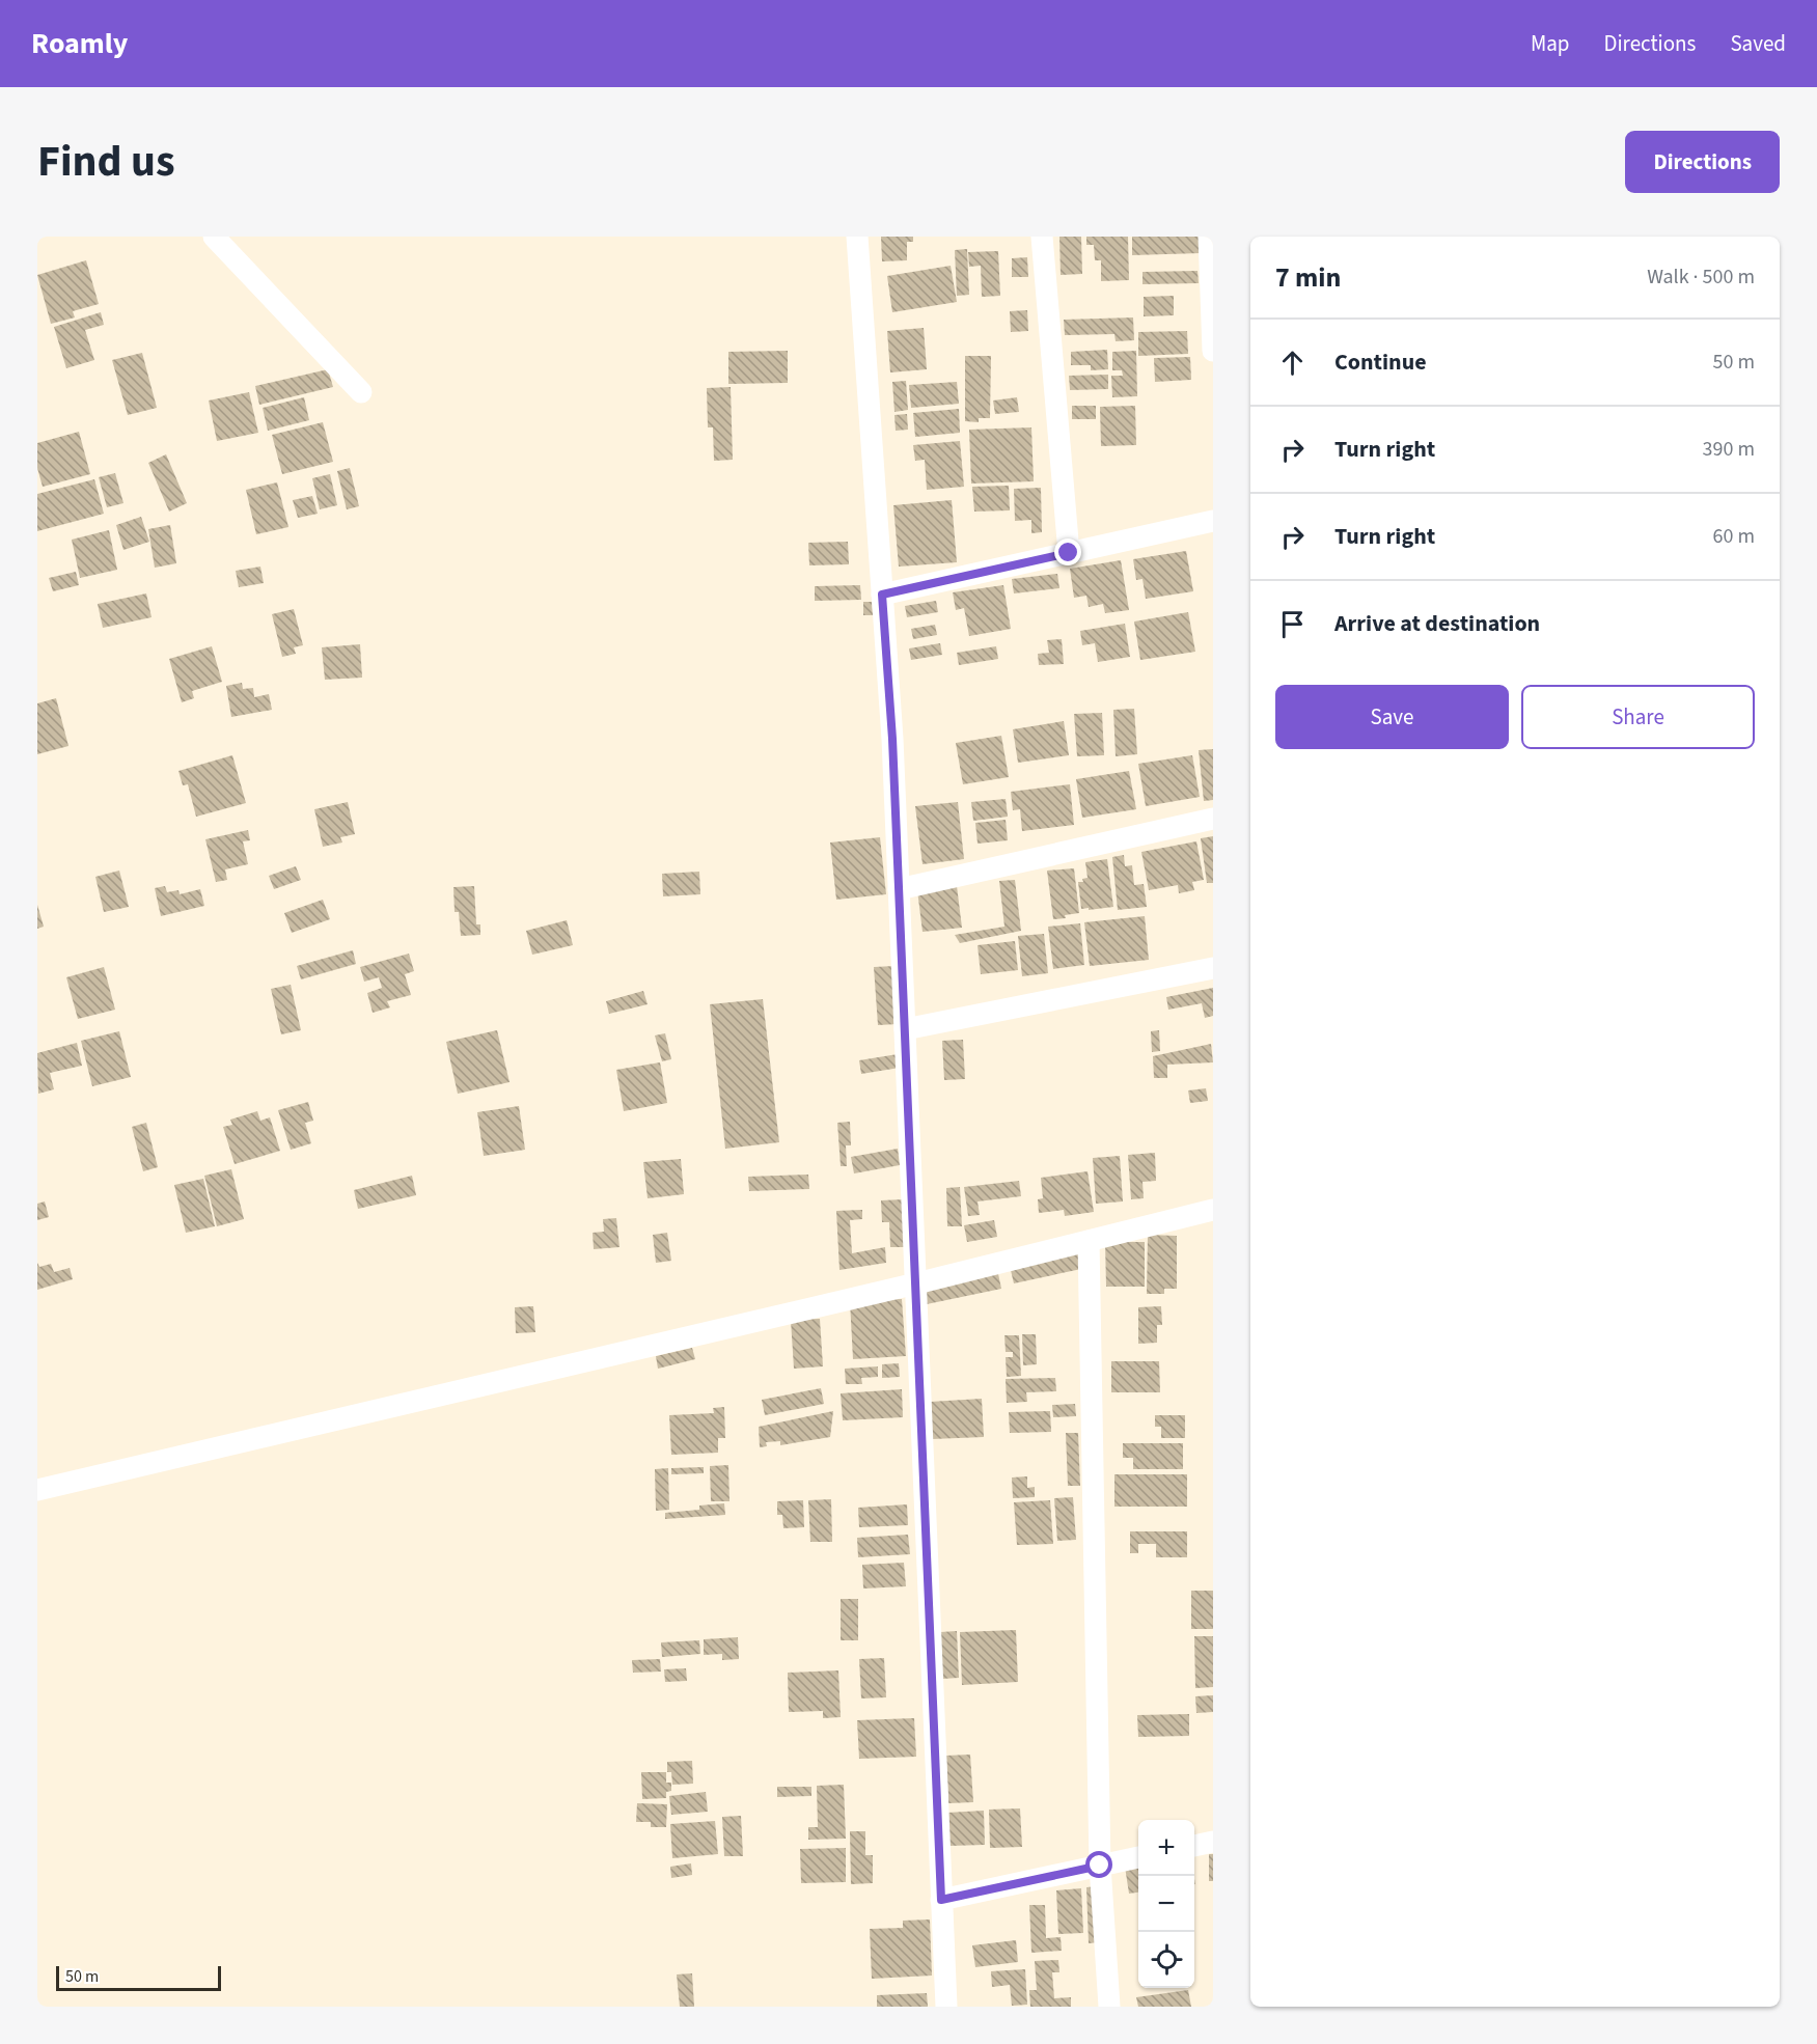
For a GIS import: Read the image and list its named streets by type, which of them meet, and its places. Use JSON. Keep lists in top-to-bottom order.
{
  "scale_bar": "50 m",
  "page": {
    "header": "Roamly",
    "nav": ["Map", "Directions", "Saved"],
    "title": "Find us",
    "buttons": [
      "Directions",
      ["Save", "Share"]
    ],
    "heading": ["7 min", "Walk · 500 m"],
    "list": [
      ["Continue", "50 m"],
      ["Turn right", "390 m"],
      ["Turn right", "60 m"],
      "Arrive at destination"
    ],
    "map_buttons": ["+", "−"],
    "scale": "50 m"
  }
}
